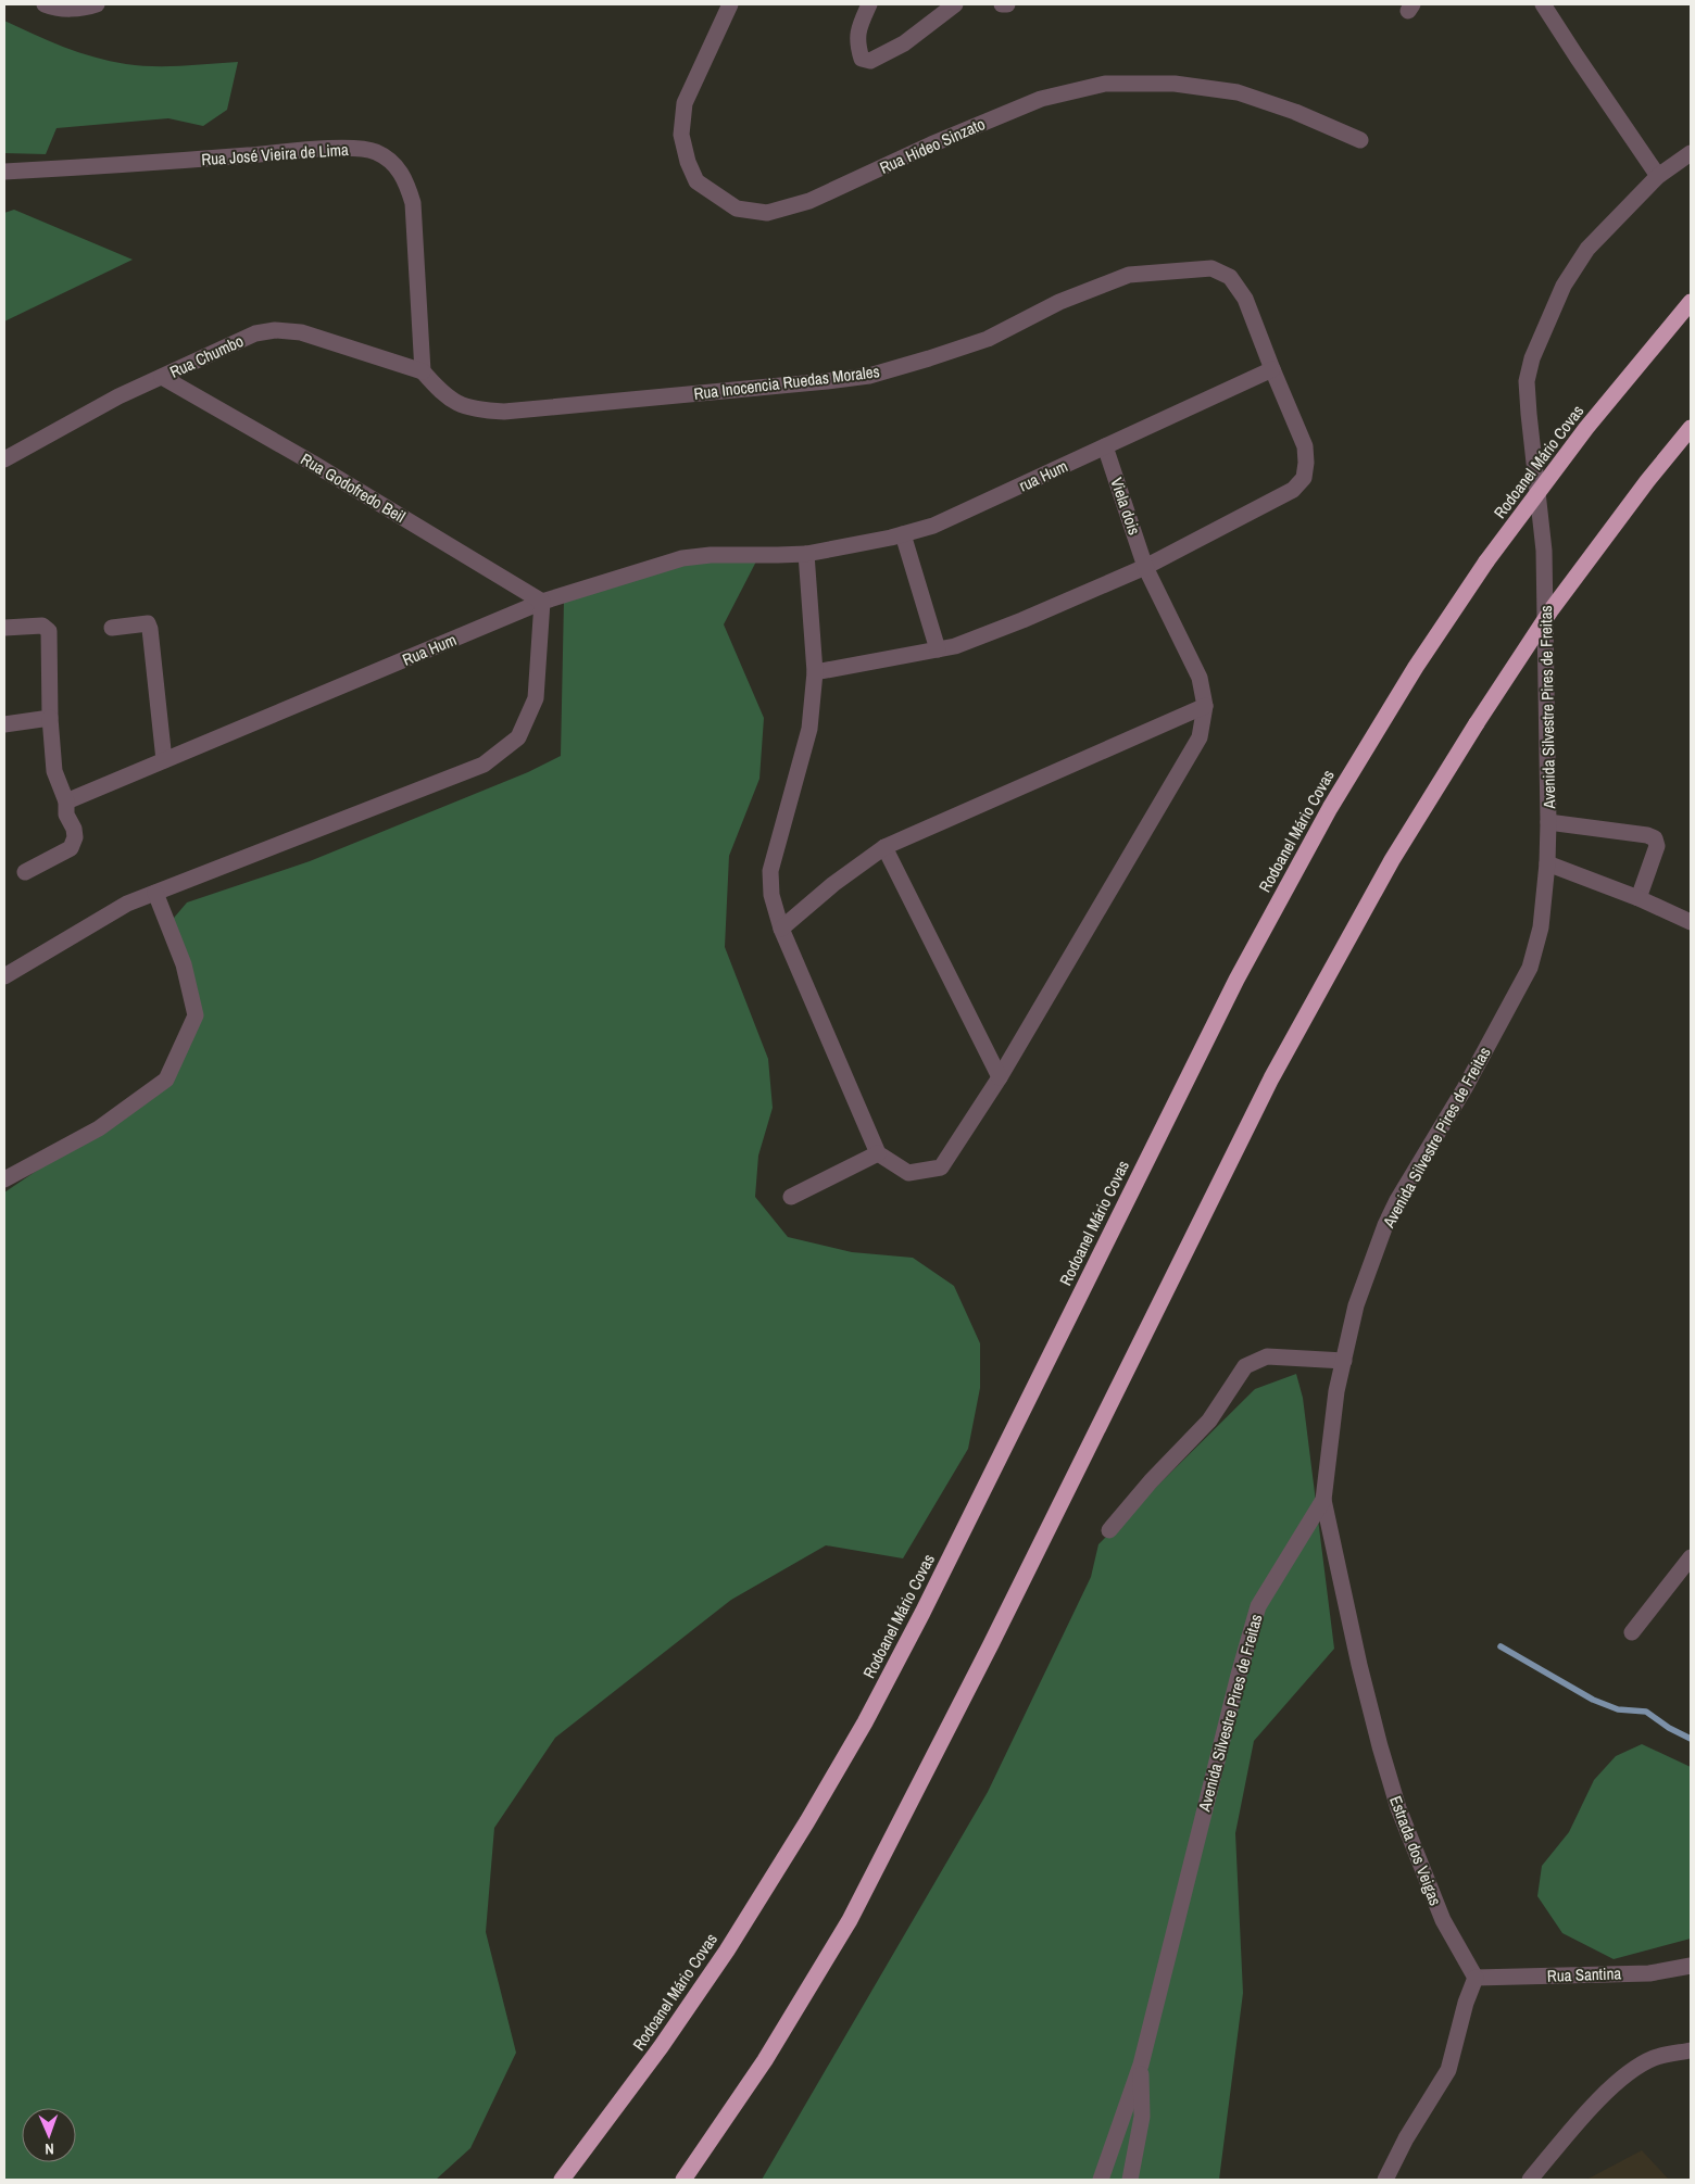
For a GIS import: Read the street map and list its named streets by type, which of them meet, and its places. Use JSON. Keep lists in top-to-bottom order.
{
  "streets": {
    "highway": ["Rodoanel Mário Covas"],
    "street": [
      "Rua Hideo Sinzato",
      "Rua José Vieira de Lima",
      "Rua Chumbo",
      "Rua Inocencia Ruedas Morales",
      "rua Hum",
      "Rua Godofredo Beil",
      "Viela dois",
      "Rua Hum",
      "Avenida Silvestre Pires de Freitas",
      "Estrada dos Veigas",
      "Rua Santina"
    ]
  },
  "crossings": [
    ["Rua José Vieira de Lima", "Rua Chumbo"],
    ["Rua José Vieira de Lima", "Rua Inocencia Ruedas Morales"],
    ["Rua Chumbo", "Rua Inocencia Ruedas Morales"],
    ["Rua Chumbo", "Rua Godofredo Beil"],
    ["Rua Inocencia Ruedas Morales", "rua Hum"],
    ["rua Hum", "Viela dois"],
    ["rua Hum", "Rua Hum"],
    ["Rua Godofredo Beil", "Rua Hum"],
    ["Avenida Silvestre Pires de Freitas", "Estrada dos Veigas"],
    ["Estrada dos Veigas", "Rua Santina"]
  ],
  "north": "bottom"
}
